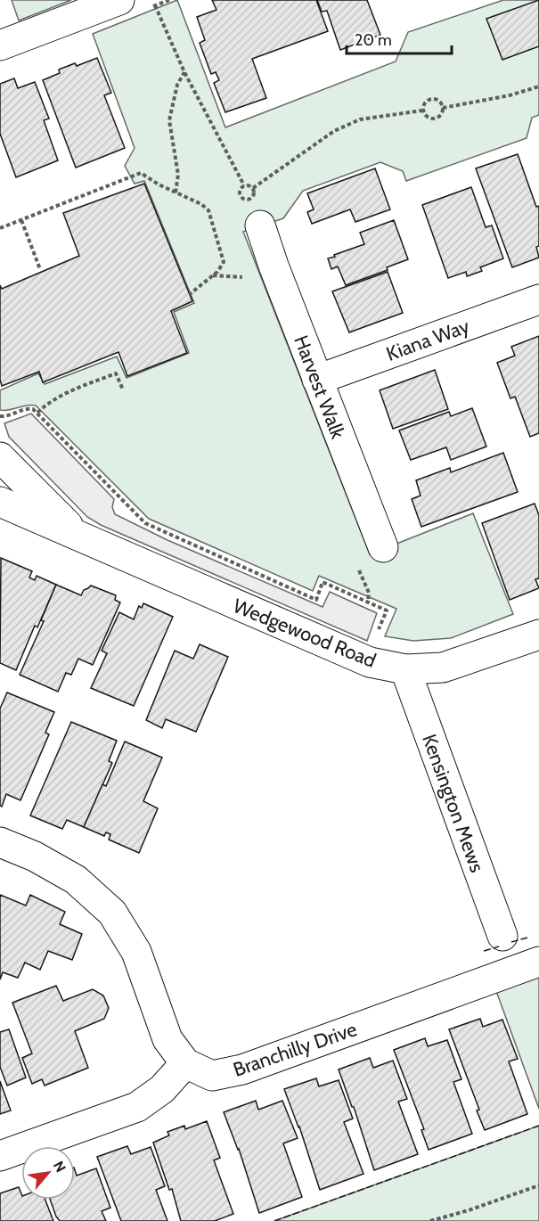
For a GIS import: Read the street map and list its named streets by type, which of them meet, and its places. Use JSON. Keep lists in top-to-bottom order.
{
  "streets": {
    "street": [
      "Kiana Way",
      "Harvest Walk",
      "Wedgewood Road",
      "Kensington Mews",
      "Branchilly Drive"
    ]
  },
  "crossings": [
    ["Kiana Way", "Harvest Walk"],
    ["Wedgewood Road", "Kensington Mews"]
  ],
  "scale_bar": "20 m",
  "north": "top right"
}
